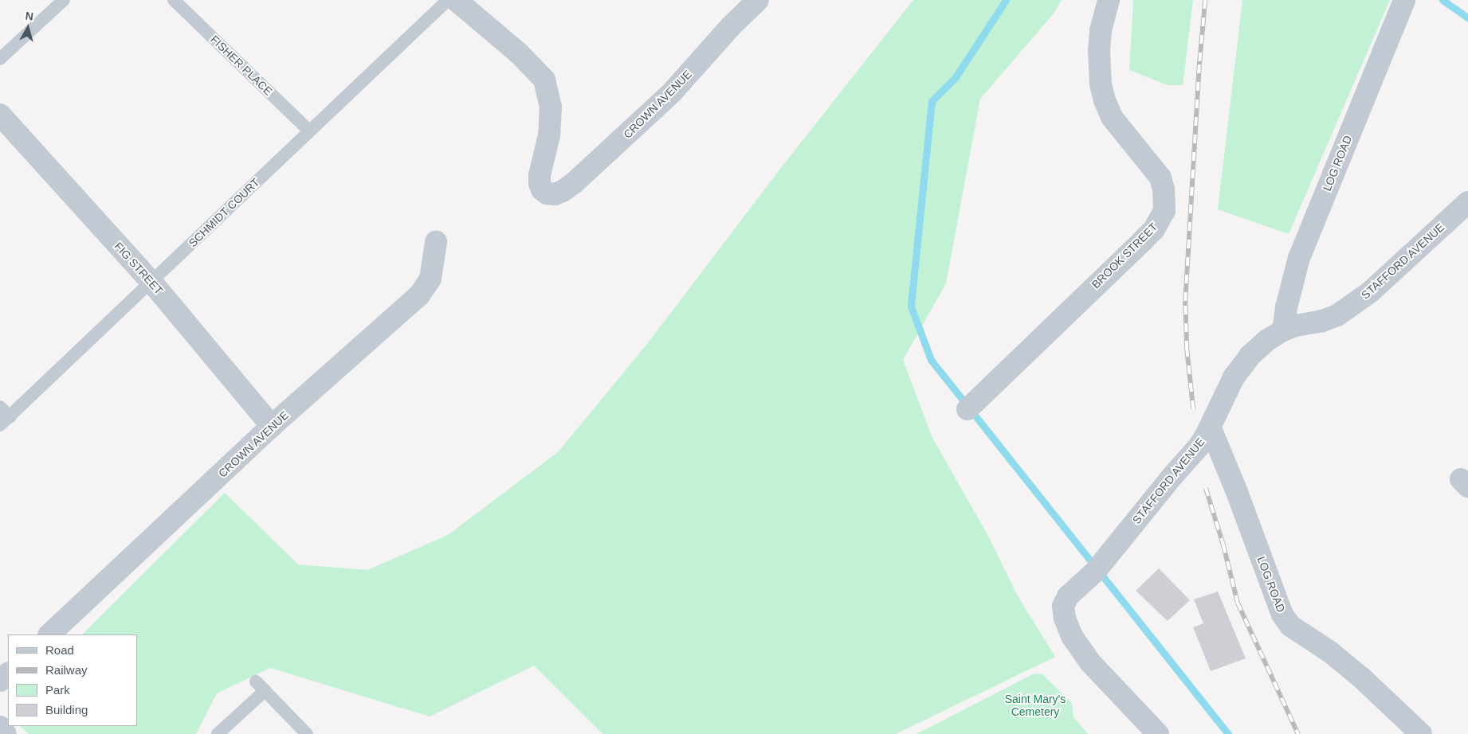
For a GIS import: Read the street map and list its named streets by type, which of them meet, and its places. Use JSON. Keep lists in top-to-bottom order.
{
  "streets": {
    "street": [
      "CROWN AVENUE",
      "LOG ROAD",
      "BROOK STREET",
      "STAFFORD AVENUE",
      "FIG STREET"
    ],
    "lane": ["FISHER PLACE", "SCHMIDT COURT"]
  },
  "crossings": [
    ["FISHER PLACE", "SCHMIDT COURT"],
    ["CROWN AVENUE", "FIG STREET"],
    ["LOG ROAD", "STAFFORD AVENUE"],
    ["SCHMIDT COURT", "FIG STREET"]
  ],
  "parks": ["Saint Mary's Cemetery"],
  "legend": [
    "Road",
    "Railway",
    "Park",
    "Building"
  ],
  "north": "top"
}
